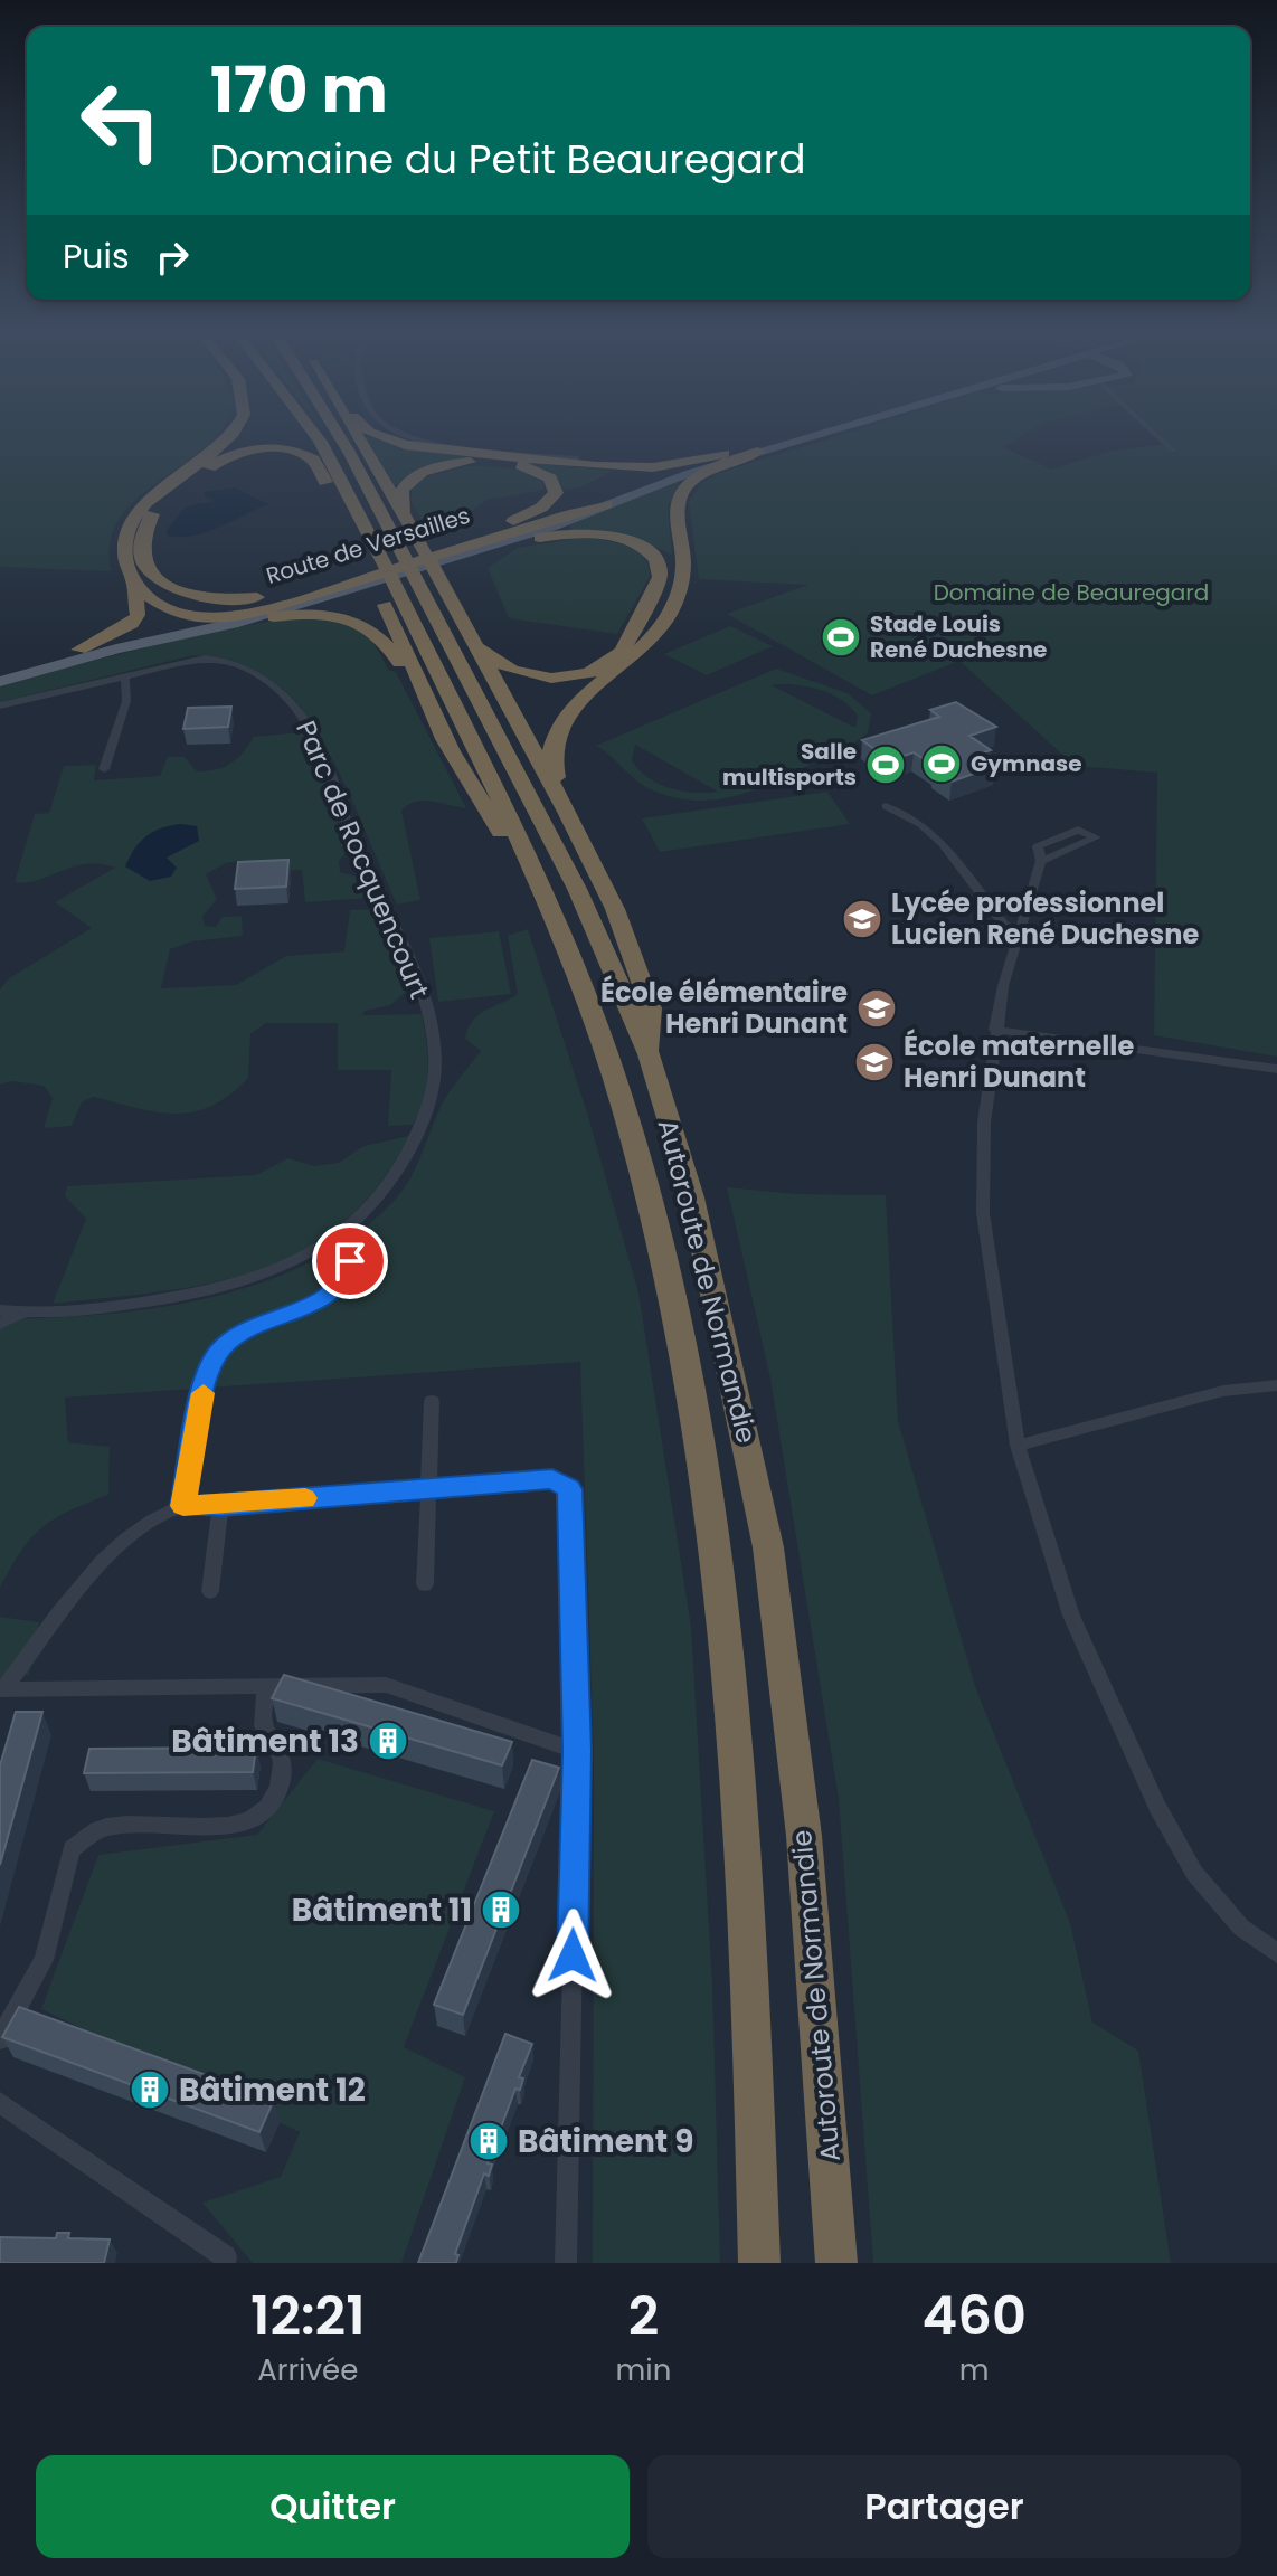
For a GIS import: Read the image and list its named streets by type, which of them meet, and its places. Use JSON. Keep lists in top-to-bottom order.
{
  "streets": {
    "highway": ["Autoroute de Normandie"],
    "main road": ["Route de Versailles"],
    "street": ["Parc de Rocquencourt"]
  },
  "parks": ["Domaine de Beauregard"],
  "places": {
    "sports": ["Stade Louis René Duchesne", "Gymnase", "Salle multisports"],
    "school or university": ["Lycée professionnel Lucien René Duchesne", "École élémentaire Henri Dunant", "École maternelle Henri Dunant"],
    "building": [
      "Bâtiment 13",
      "Bâtiment 11",
      "Bâtiment 12",
      "Bâtiment 9"
    ]
  },
  "page": {
    "turn": ["170 m", "Domaine du Petit Beauregard"],
    "then": "Puis",
    "eta": [
      "12:21",
      "Arrivée",
      "2",
      "min",
      "460",
      "m"
    ],
    "buttons": ["Quitter", "Partager"]
  }
}
